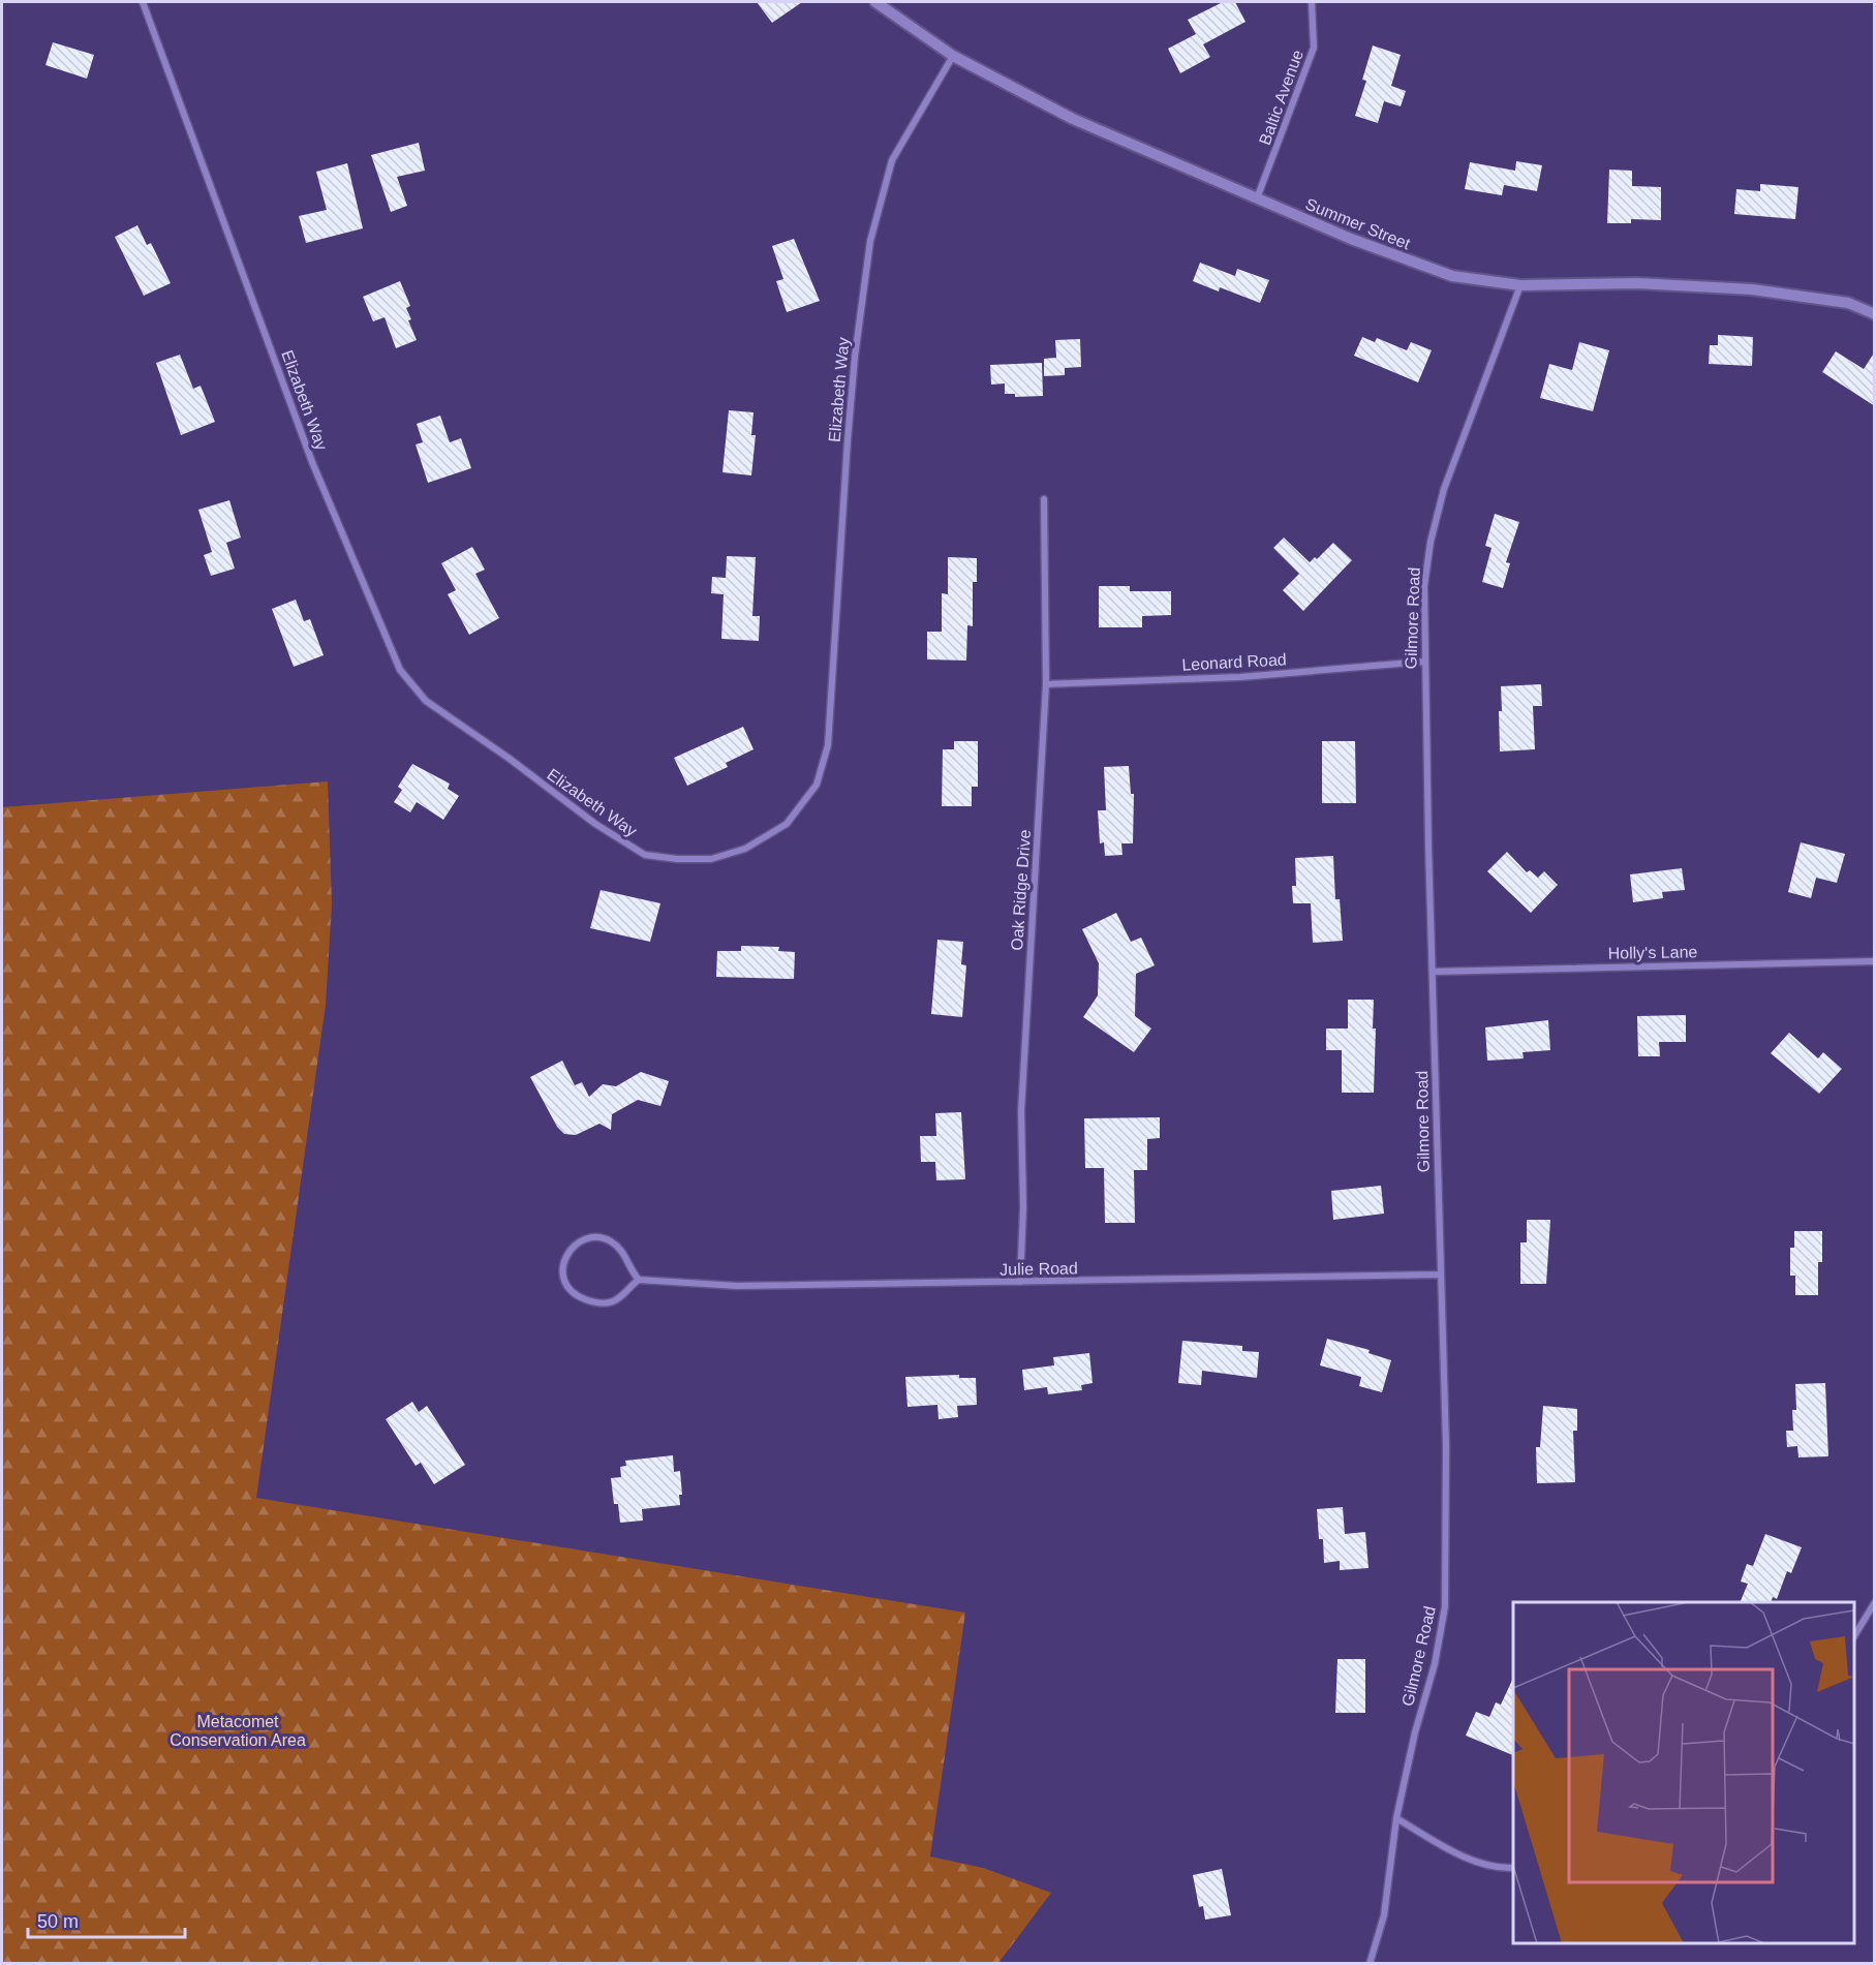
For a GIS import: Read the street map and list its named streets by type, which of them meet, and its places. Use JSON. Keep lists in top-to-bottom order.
{
  "streets": {
    "street": [
      "Baltic Avenue",
      "Summer Street",
      "Elizabeth Way",
      "Gilmore Road",
      "Leonard Road",
      "Oak Ridge Drive",
      "Holly's Lane",
      "Julie Road"
    ]
  },
  "crossings": [
    ["Baltic Avenue", "Summer Street"],
    ["Summer Street", "Elizabeth Way"],
    ["Summer Street", "Gilmore Road"],
    ["Gilmore Road", "Leonard Road"],
    ["Gilmore Road", "Holly's Lane"],
    ["Gilmore Road", "Julie Road"],
    ["Leonard Road", "Oak Ridge Drive"],
    ["Oak Ridge Drive", "Julie Road"]
  ],
  "parks": ["Metacomet Conservation Area"],
  "scale_bar": "50 m"
}
